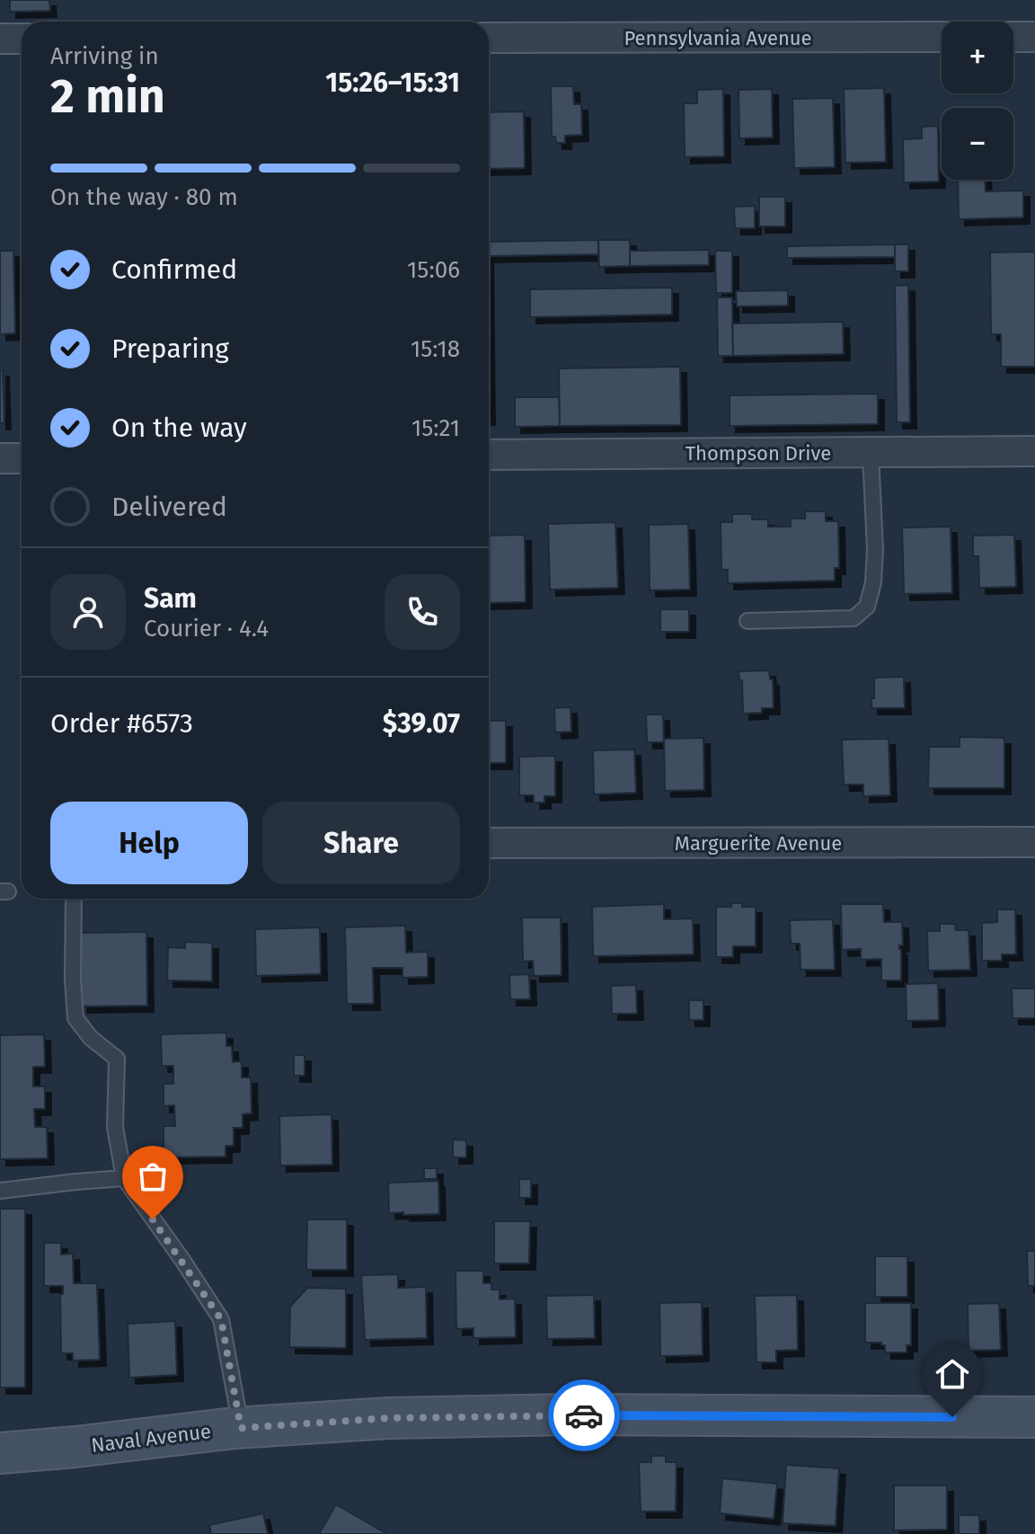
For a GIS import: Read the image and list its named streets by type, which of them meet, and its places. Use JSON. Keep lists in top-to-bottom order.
{
  "streets": {
    "street": [
      "Pennsylvania Avenue",
      "Thompson Drive",
      "Marguerite Avenue",
      "Naval Avenue"
    ]
  },
  "page": {
    "map_buttons": ["+", "−"],
    "heading": ["2 min", "Arriving in", "15:26–15:31"],
    "panel": [
      "Sam",
      "Courier · 4.4",
      "Order #6573",
      "$39.07"
    ],
    "bar": "On the way · 80 m",
    "list": [
      ["Confirmed", "15:06"],
      ["Preparing", "15:18"],
      ["On the way", "15:21"],
      "Delivered"
    ],
    "buttons": ["Help", "Share"]
  }
}
